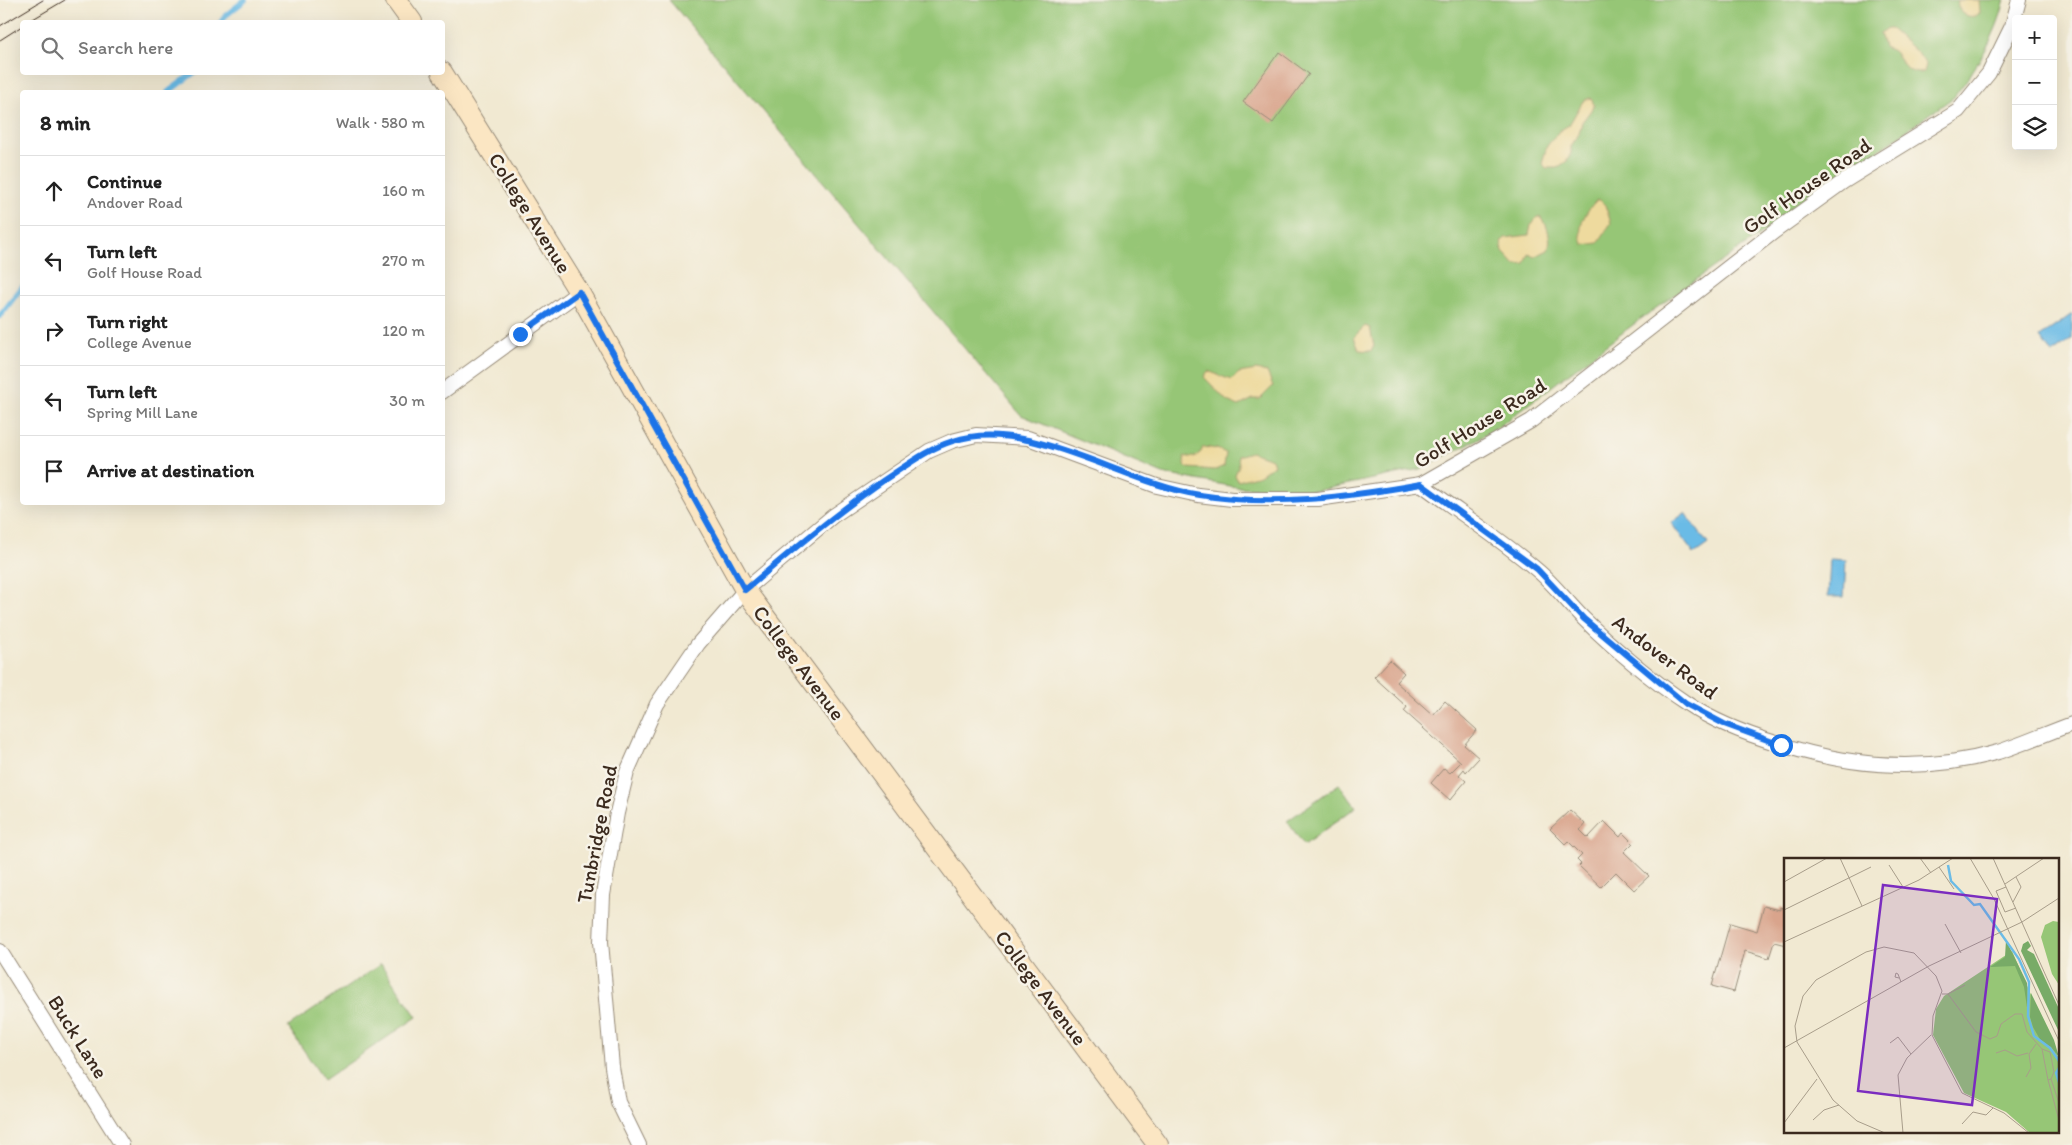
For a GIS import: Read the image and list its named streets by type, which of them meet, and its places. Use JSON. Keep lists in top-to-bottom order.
{
  "streets": {
    "main road": ["College Avenue"],
    "street": [
      "Golf House Road",
      "Andover Road",
      "Tunbridge Road",
      "Buck Lane"
    ]
  },
  "crossings": [
    ["Golf House Road", "College Avenue"],
    ["Golf House Road", "Andover Road"],
    ["Golf House Road", "Tunbridge Road"],
    ["College Avenue", "Tunbridge Road"]
  ],
  "page": {
    "map_buttons": ["+", "−"],
    "search": "Search here",
    "heading": ["8 min", "Walk · 580 m"],
    "list": [
      ["Continue", "Andover Road", "160 m"],
      ["Turn left", "Golf House Road", "270 m"],
      ["Turn right", "College Avenue", "120 m"],
      ["Turn left", "Spring Mill Lane", "30 m"],
      "Arrive at destination"
    ]
  }
}
